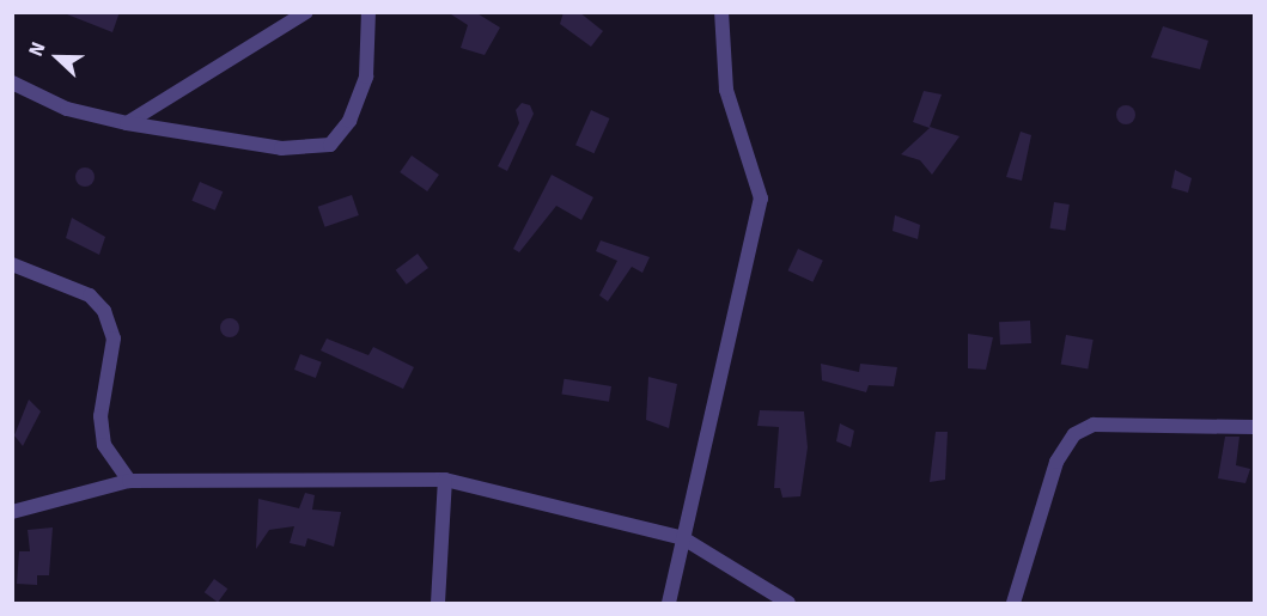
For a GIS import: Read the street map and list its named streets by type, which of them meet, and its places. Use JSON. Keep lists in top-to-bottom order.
{
  "north": "left"
}
